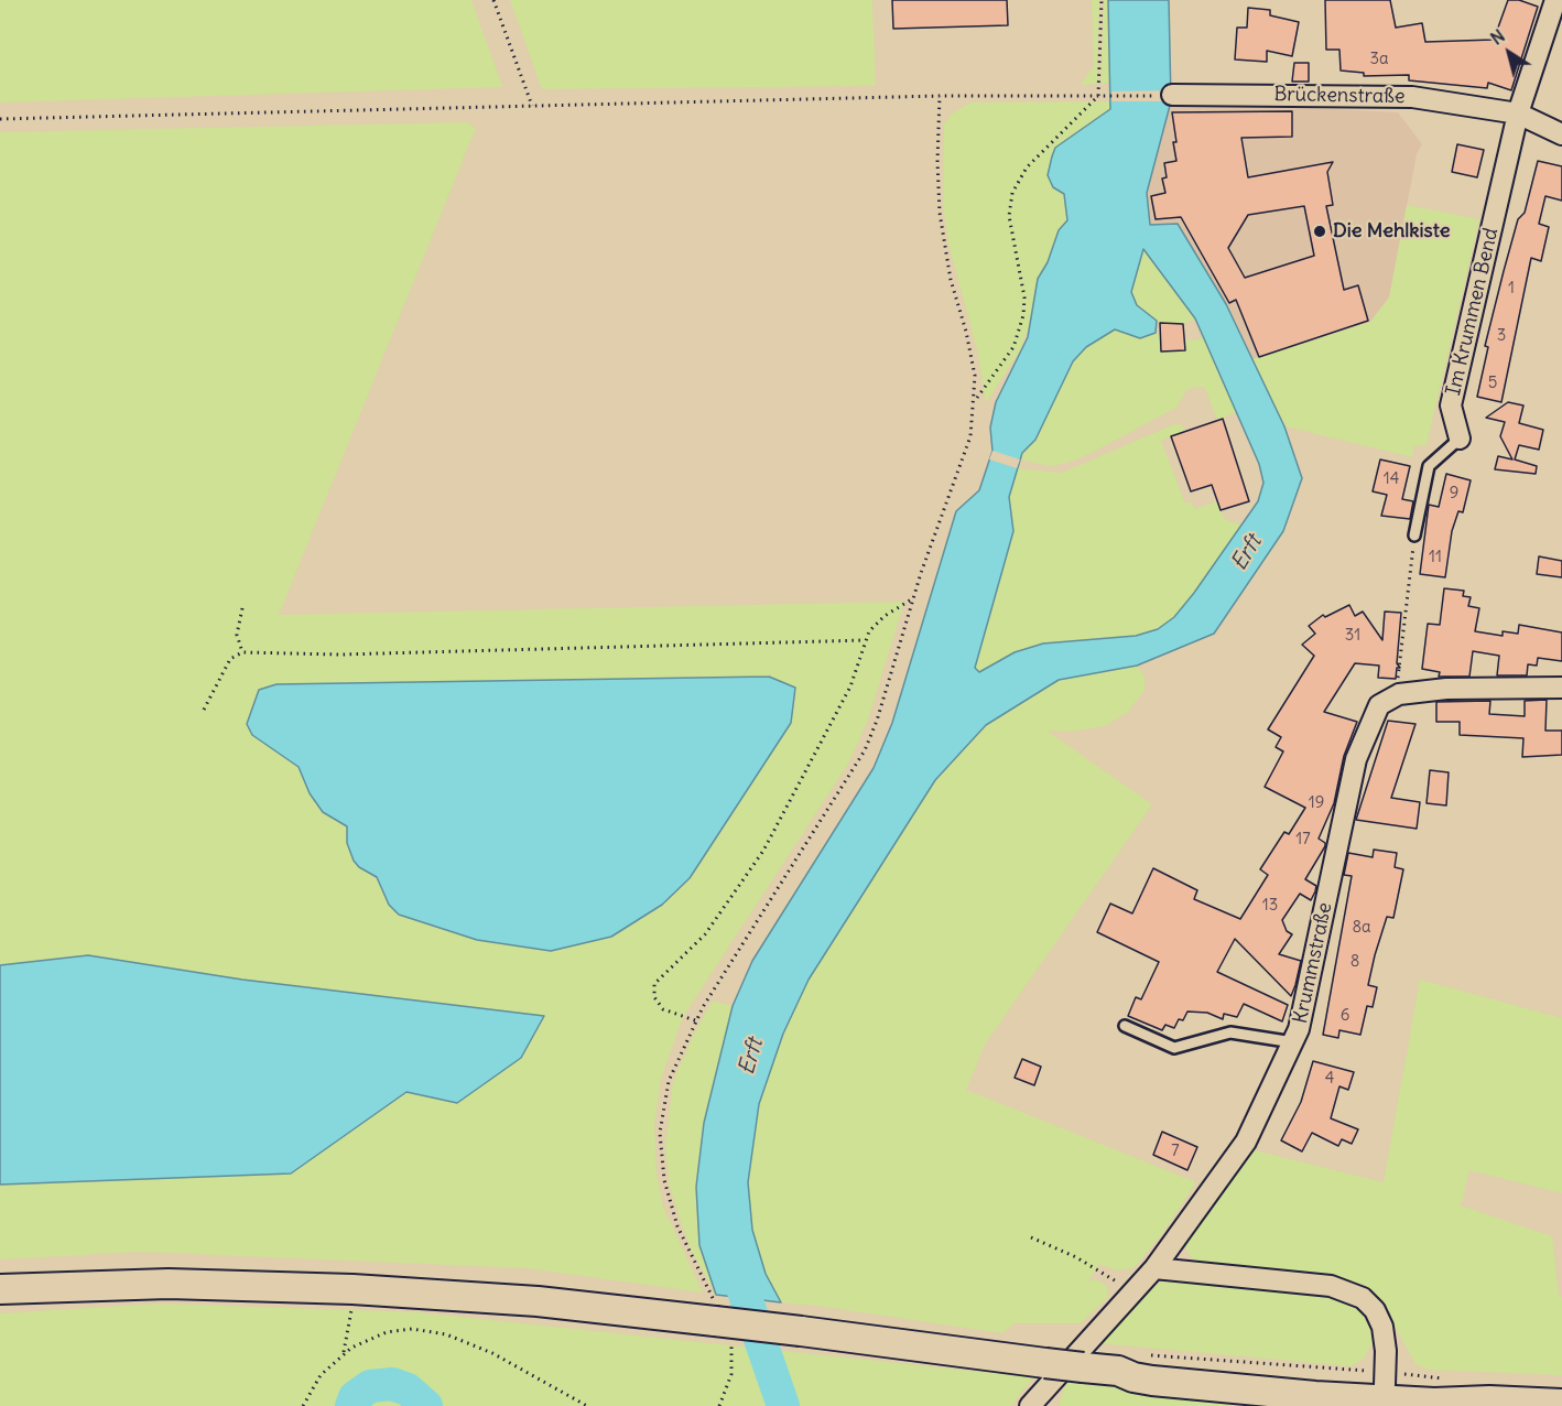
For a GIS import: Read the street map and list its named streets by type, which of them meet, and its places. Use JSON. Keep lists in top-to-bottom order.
{
  "streets": {
    "street": ["Brückenstraße", "Im Krummen Bend", "Krummstraße"]
  },
  "crossings": [
    ["Brückenstraße", "Im Krummen Bend"]
  ],
  "water": ["Erft"],
  "places": ["Die Mehlkiste"],
  "house_numbers": [
    "3a",
    "1",
    "3",
    "5",
    "14",
    "9",
    "11",
    "31",
    "19",
    "17",
    "13",
    "8a",
    "8",
    "6",
    "4",
    "7"
  ],
  "north": "top left"
}
